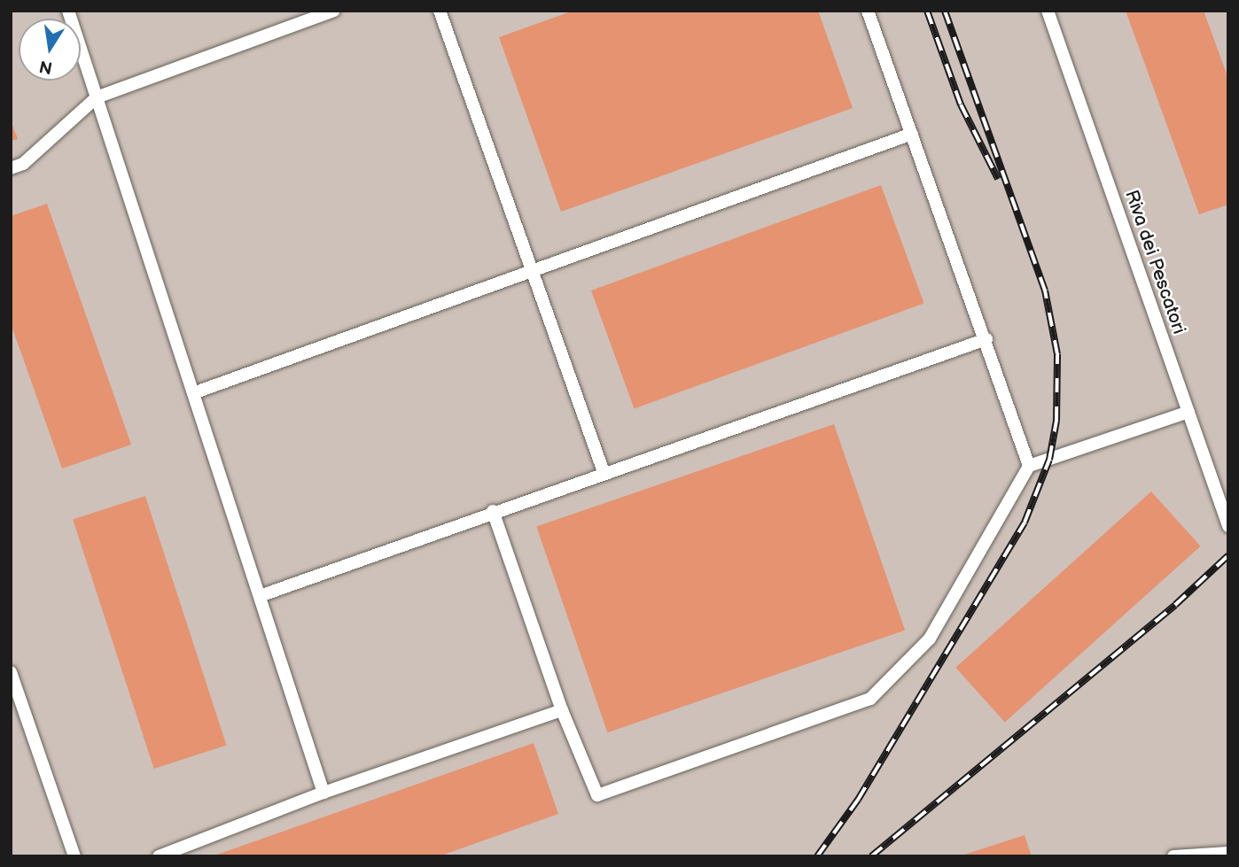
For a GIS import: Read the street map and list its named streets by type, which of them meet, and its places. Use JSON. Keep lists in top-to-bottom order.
{
  "streets": {
    "lane": ["Riva dei Pescatori"]
  },
  "north": "bottom"
}
